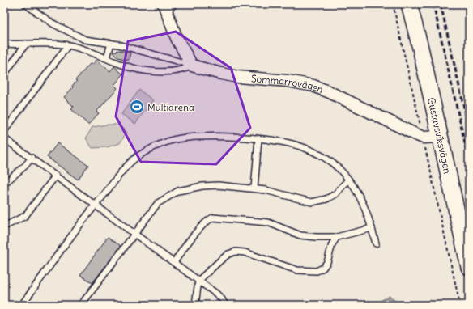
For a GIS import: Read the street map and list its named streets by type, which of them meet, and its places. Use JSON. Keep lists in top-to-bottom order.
{
  "streets": {
    "street": ["Sommarrovägen", "Gustavsviksvägen"]
  },
  "crossings": [
    ["Sommarrovägen", "Gustavsviksvägen"]
  ],
  "places": {
    "sports": ["Multiarena"]
  }
}
